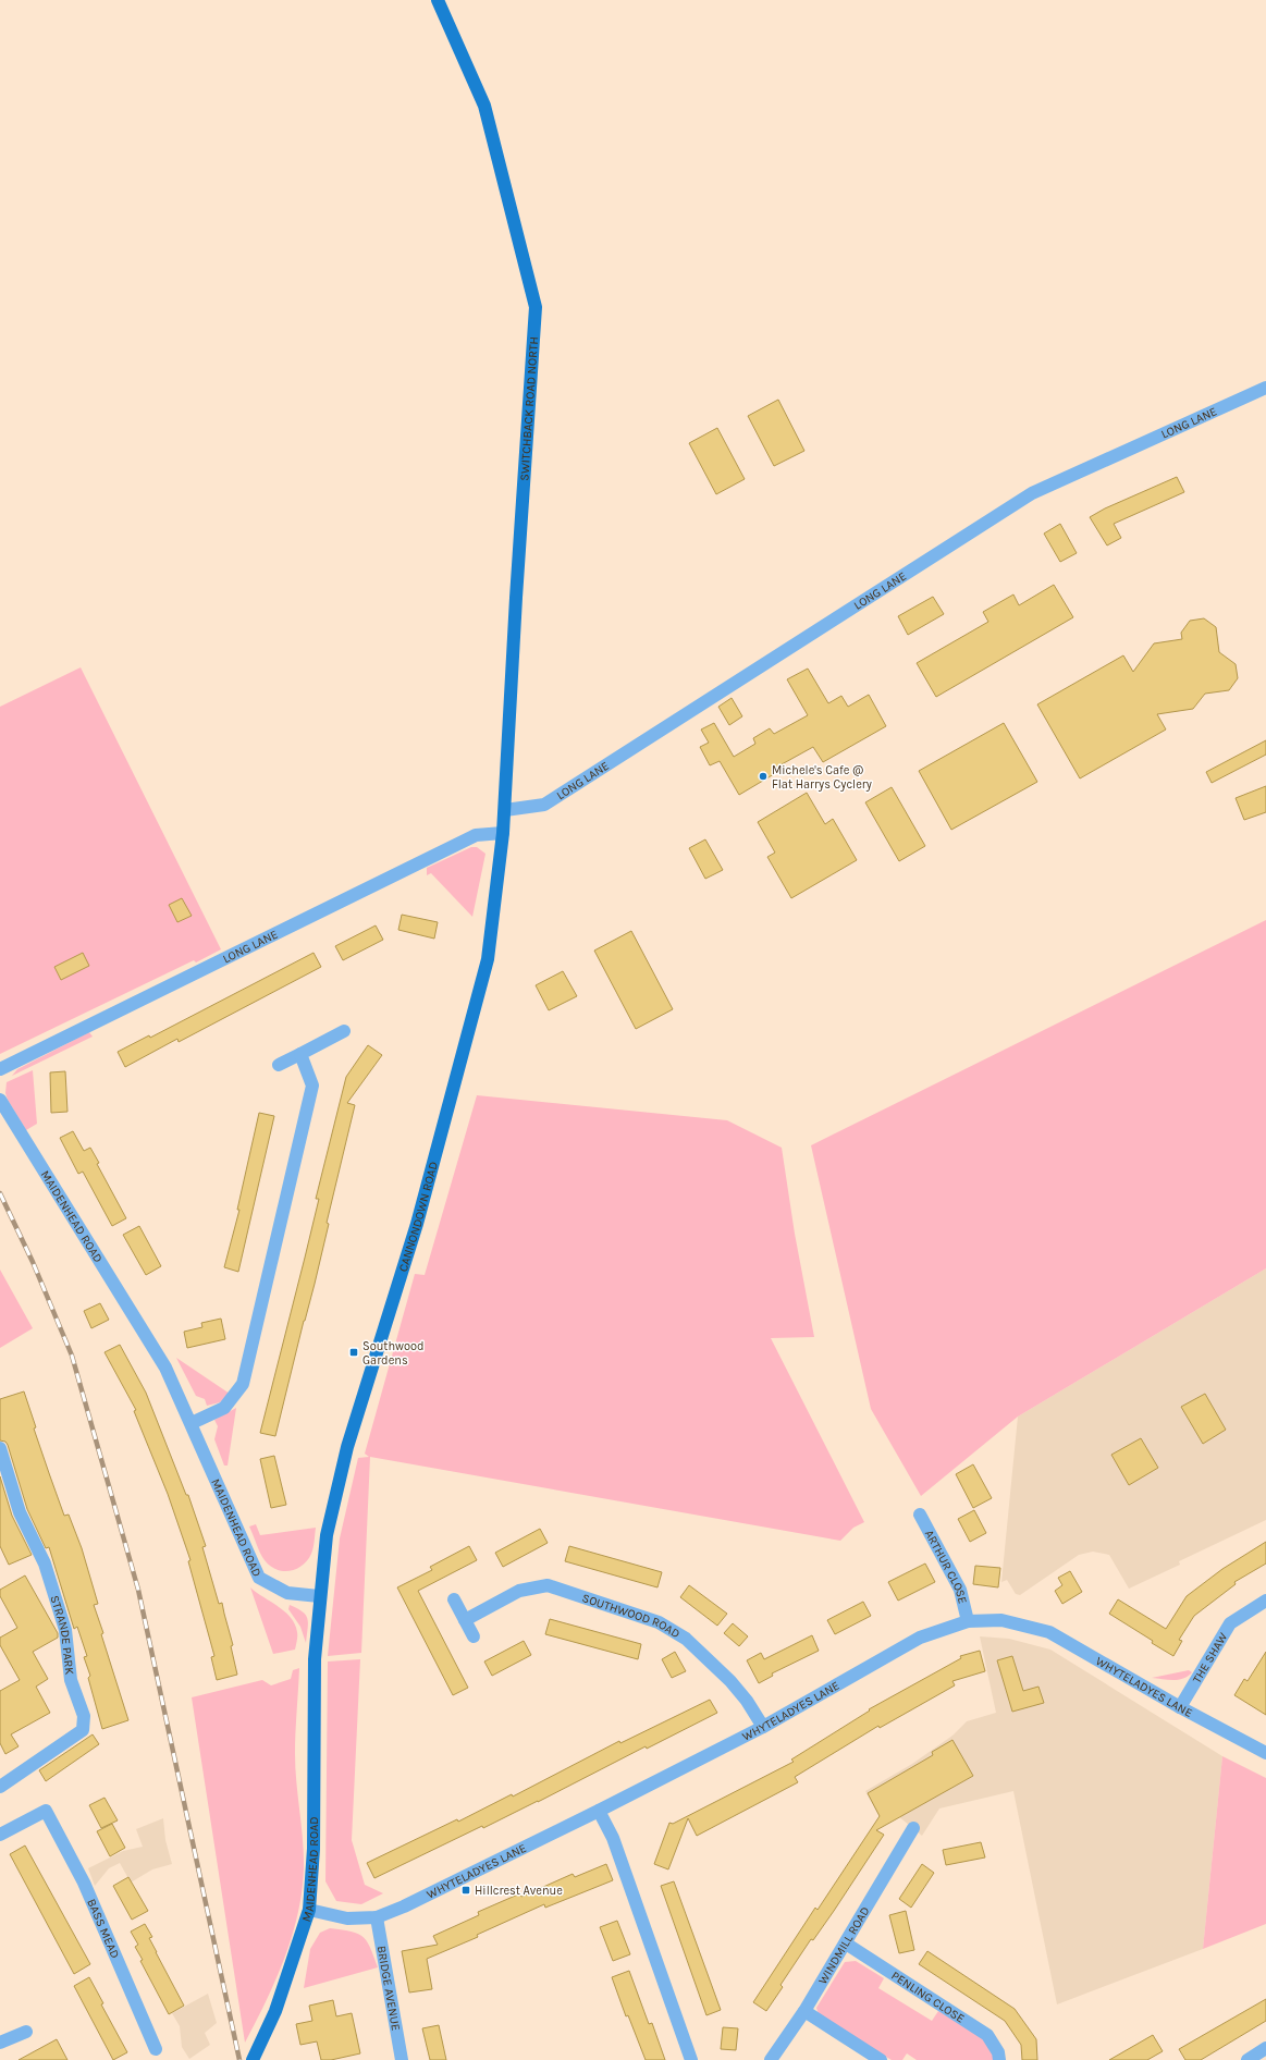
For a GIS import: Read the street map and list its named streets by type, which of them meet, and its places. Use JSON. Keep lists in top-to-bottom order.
{
  "streets": {
    "main road": ["SWITCHBACK ROAD NORTH", "MAIDENHEAD ROAD", "CANNONDOWN ROAD"],
    "street": [
      "LONG LANE",
      "ARTHUR CLOSE",
      "SOUTHWOOD ROAD",
      "STRANDE PARK",
      "THE SHAW",
      "WHYTELADYES LANE",
      "BASS MEAD",
      "WINDMILL ROAD",
      "BRIDGE AVENUE",
      "PENLING CLOSE"
    ]
  },
  "crossings": [
    ["SWITCHBACK ROAD NORTH", "LONG LANE"],
    ["SWITCHBACK ROAD NORTH", "CANNONDOWN ROAD"],
    ["LONG LANE", "CANNONDOWN ROAD"],
    ["MAIDENHEAD ROAD", "CANNONDOWN ROAD"],
    ["MAIDENHEAD ROAD", "WHYTELADYES LANE"],
    ["ARTHUR CLOSE", "WHYTELADYES LANE"],
    ["SOUTHWOOD ROAD", "WHYTELADYES LANE"],
    ["THE SHAW", "WHYTELADYES LANE"],
    ["WHYTELADYES LANE", "BRIDGE AVENUE"],
    ["WINDMILL ROAD", "PENLING CLOSE"]
  ],
  "places": {
    "other": ["Michele's Cafe @ Flat Harrys Cyclery"],
    "transit": ["Southwood Gardens", "Hillcrest Avenue"]
  }
}
